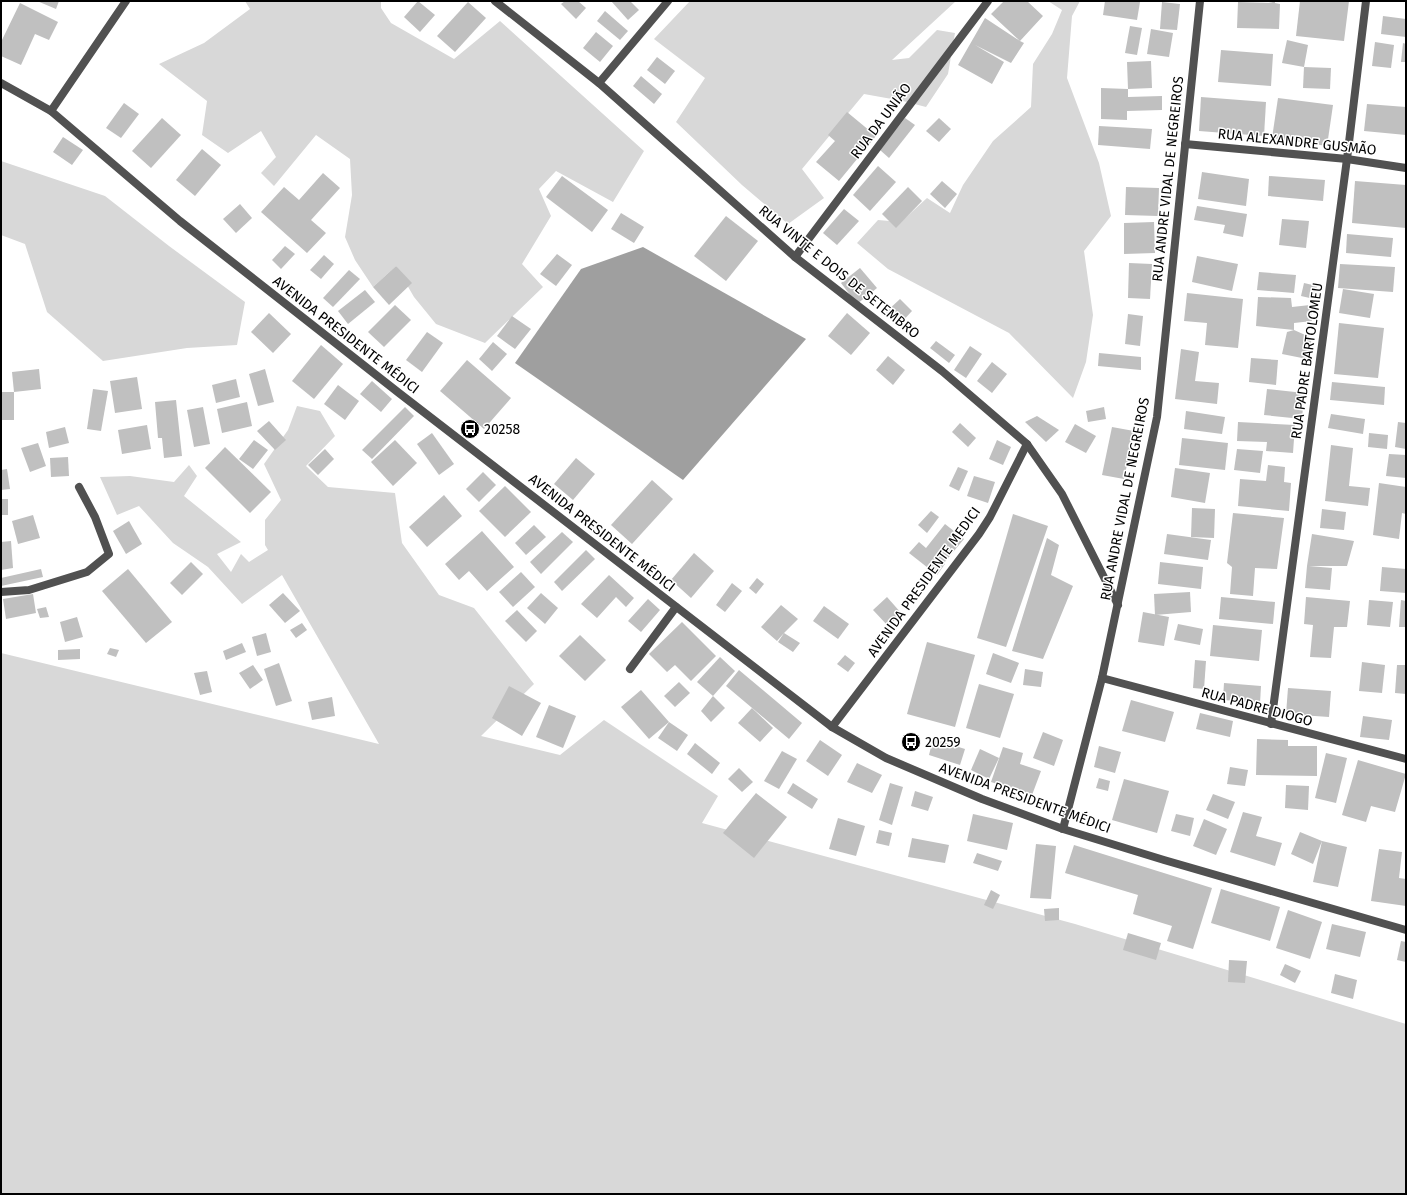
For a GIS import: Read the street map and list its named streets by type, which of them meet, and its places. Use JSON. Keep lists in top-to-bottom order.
{
  "streets": {
    "street": [
      "RUA DA UNIÃO",
      "RUA ALEXANDRE GUSMÃO",
      "RUA ANDRE VIDAL DE NEGREIROS",
      "RUA VINTE E DOIS DE SETEMBRO",
      "AVENIDA PRESIDENTE MÉDICI",
      "RUA PADRE BARTOLOMEU",
      "AVENIDA PRESIDENTE MEDICI",
      "RUA PADRE DIOGO"
    ]
  },
  "crossings": [
    ["RUA DA UNIÃO", "RUA VINTE E DOIS DE SETEMBRO"],
    ["RUA ALEXANDRE GUSMÃO", "RUA ANDRE VIDAL DE NEGREIROS"],
    ["RUA ALEXANDRE GUSMÃO", "RUA PADRE BARTOLOMEU"],
    ["RUA ANDRE VIDAL DE NEGREIROS", "RUA VINTE E DOIS DE SETEMBRO"],
    ["RUA ANDRE VIDAL DE NEGREIROS", "AVENIDA PRESIDENTE MÉDICI"],
    ["RUA ANDRE VIDAL DE NEGREIROS", "RUA PADRE DIOGO"],
    ["RUA VINTE E DOIS DE SETEMBRO", "AVENIDA PRESIDENTE MEDICI"],
    ["AVENIDA PRESIDENTE MÉDICI", "AVENIDA PRESIDENTE MEDICI"],
    ["RUA PADRE BARTOLOMEU", "RUA PADRE DIOGO"]
  ],
  "places": {
    "bus stop": ["20258", "20259"]
  }
}
